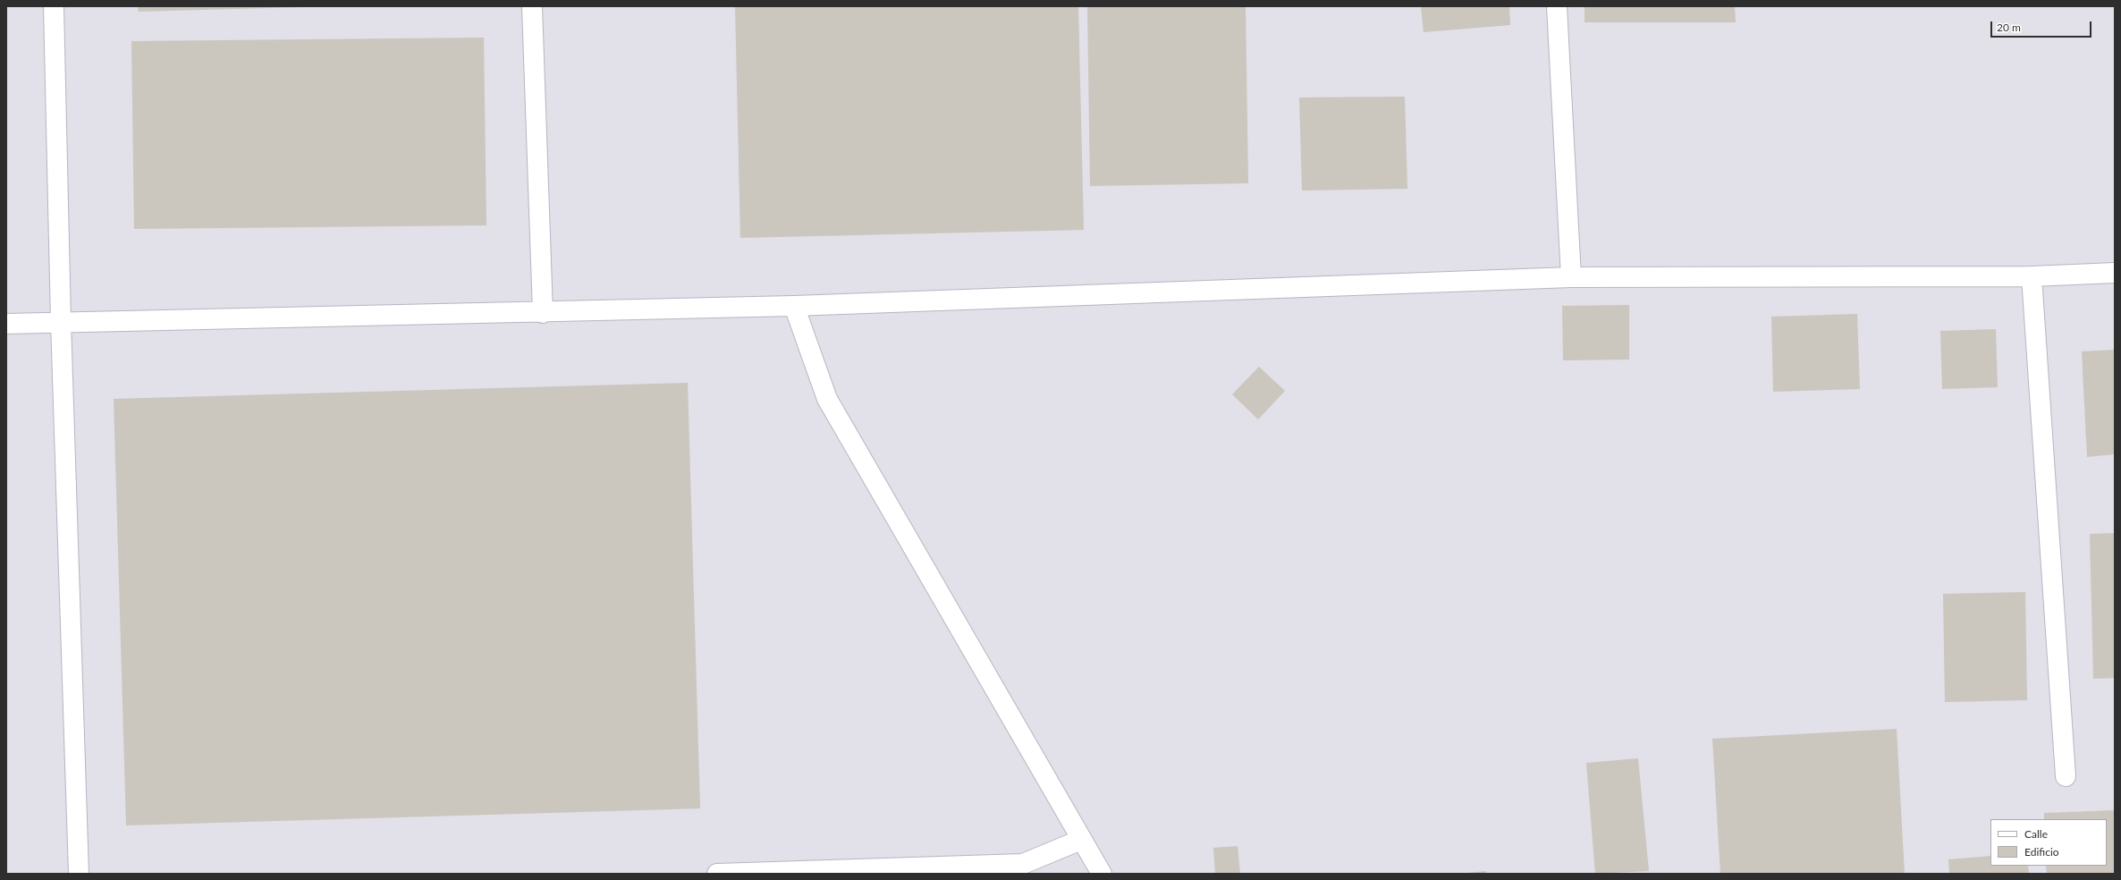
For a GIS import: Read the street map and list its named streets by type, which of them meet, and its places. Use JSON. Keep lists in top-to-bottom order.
{
  "legend": ["Calle", "Edificio"],
  "scale_bar": "20 m"
}
